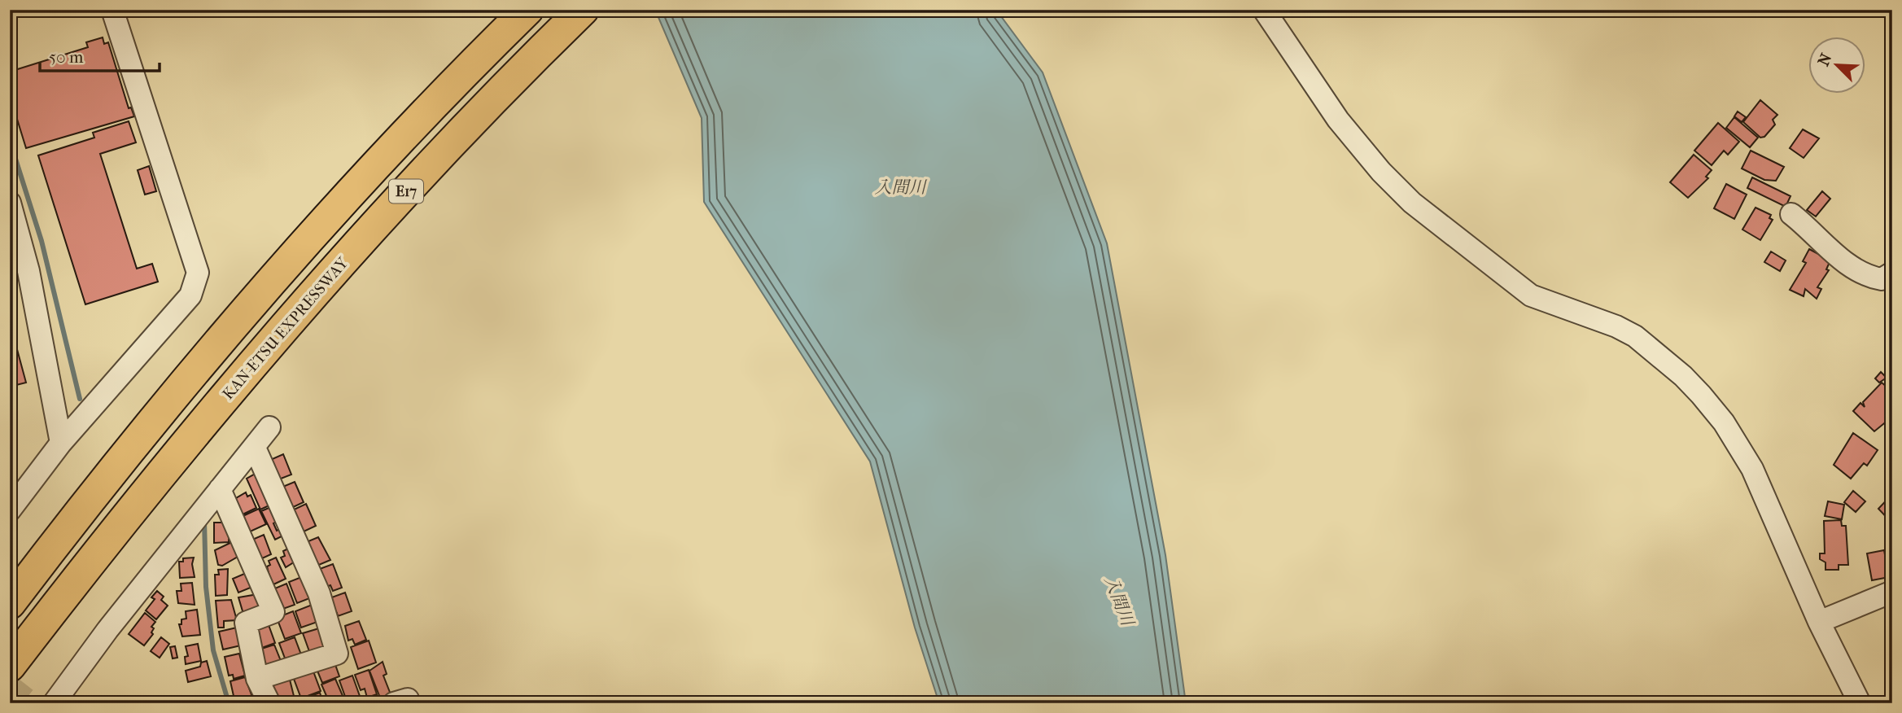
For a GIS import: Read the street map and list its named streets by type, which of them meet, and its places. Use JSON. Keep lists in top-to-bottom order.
{
  "streets": {
    "highway": ["E17", "KAN-ETSU EXPRESSWAY"]
  },
  "water": ["入間川"],
  "scale_bar": "50 m",
  "north": "top left"
}
